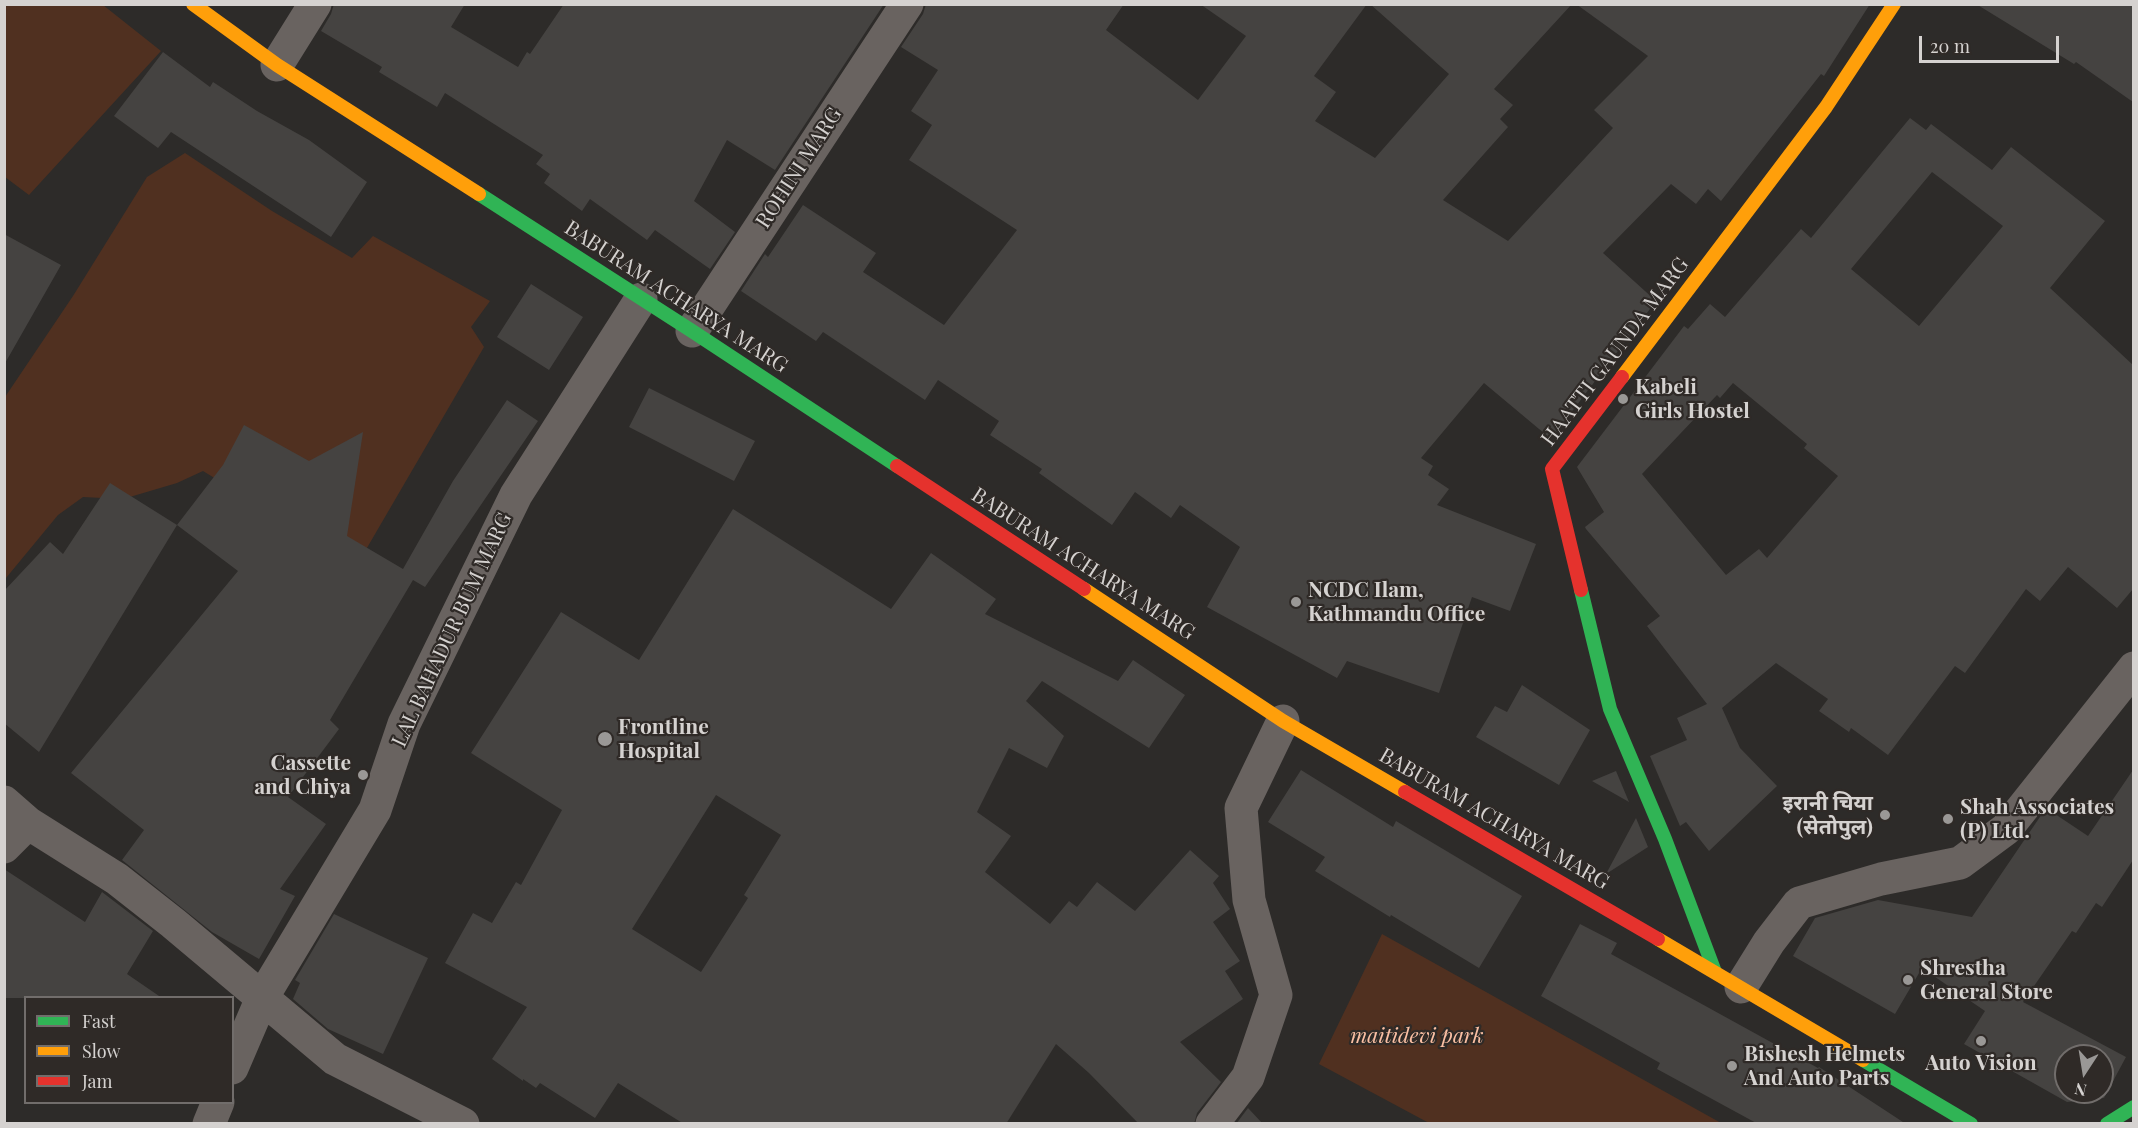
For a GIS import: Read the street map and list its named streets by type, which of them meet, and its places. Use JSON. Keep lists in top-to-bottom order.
{
  "streets": {
    "main road": ["BABURAM ACHARYA MARG", "HAATTI GAUNDA MARG"],
    "street": ["ROHINI MARG", "LAL BAHADUR BUM MARG"]
  },
  "crossings": [
    ["ROHINI MARG", "BABURAM ACHARYA MARG"],
    ["BABURAM ACHARYA MARG", "HAATTI GAUNDA MARG"],
    ["BABURAM ACHARYA MARG", "LAL BAHADUR BUM MARG"]
  ],
  "parks": ["maitidevi park"],
  "places": [
    "Kabeli Girls Hostel",
    "NCDC Ilam, Kathmandu Office",
    "Frontline Hospital",
    "Cassette and Chiya",
    "इरानी चिया (सेतोपुल)",
    "Shah Associates (P) Ltd.",
    "Shrestha General Store",
    "Auto Vision",
    "Bishesh Helmets And Auto Parts"
  ],
  "legend": ["Fast", "Slow", "Jam"],
  "scale_bar": "20 m",
  "north": "bottom"
}
